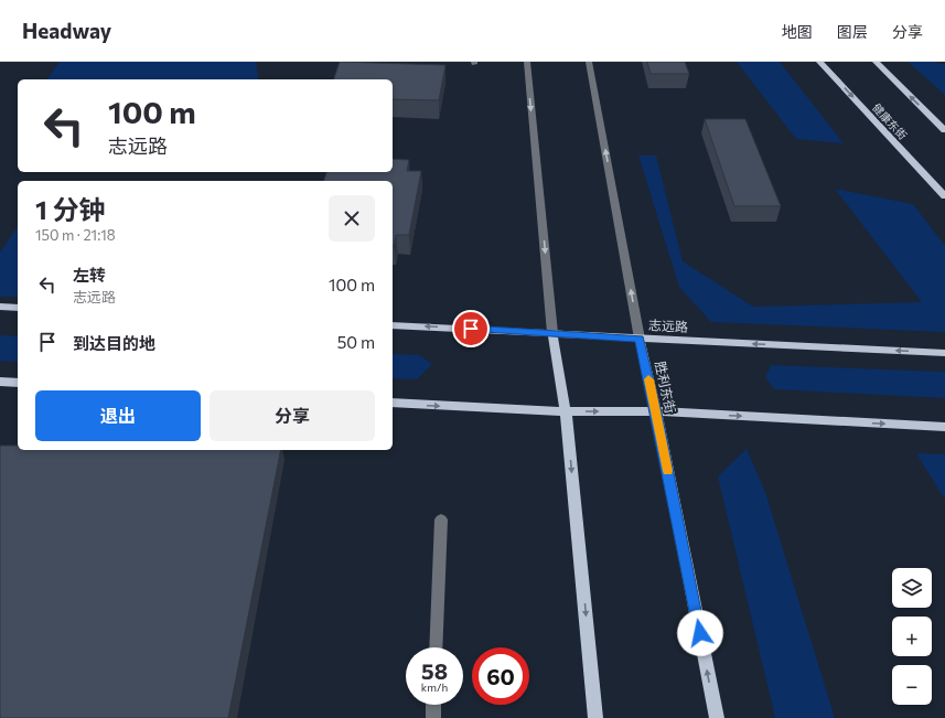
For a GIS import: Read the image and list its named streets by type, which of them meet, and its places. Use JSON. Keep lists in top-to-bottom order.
{
  "streets": {
    "main road": ["健康东街", "志远路", "胜利东街"]
  },
  "crossings": [
    ["志远路", "胜利东街"]
  ],
  "page": {
    "header": "Headway",
    "nav": ["地图", "图层", "分享"],
    "turn": ["100 m", "志远路"],
    "heading": ["1 分钟", "150 m · 21:18"],
    "list": [
      {
        "name": "左转",
        "note": "志远路",
        "value": "100 m"
      },
      {
        "name": "到达目的地",
        "value": "50 m"
      }
    ],
    "buttons": ["退出", "分享"],
    "map_buttons": ["+", "−"],
    "speed": "58 km/h",
    "limit": "60"
  }
}
